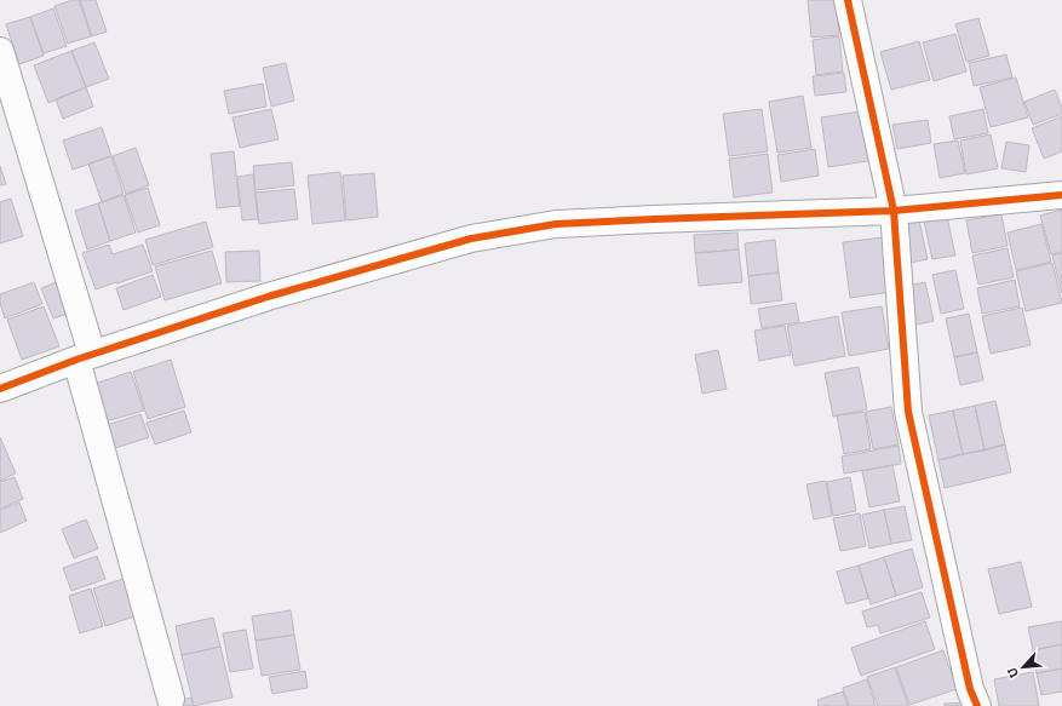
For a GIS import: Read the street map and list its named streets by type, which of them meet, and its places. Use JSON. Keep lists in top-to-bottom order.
{
  "north": "bottom left"
}
